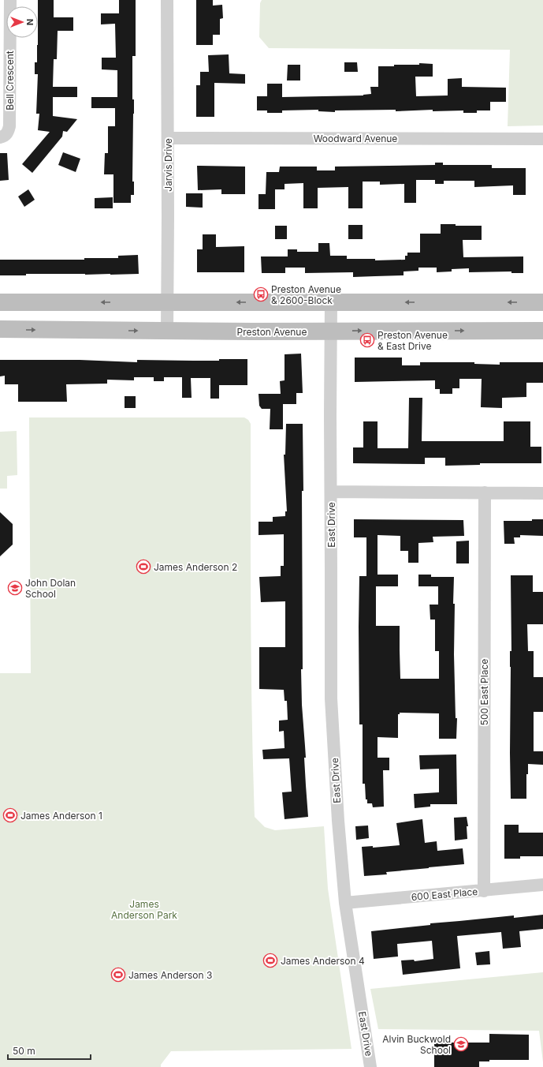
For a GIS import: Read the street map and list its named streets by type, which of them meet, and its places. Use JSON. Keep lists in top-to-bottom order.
{
  "streets": {
    "main road": ["Preston Avenue"],
    "street": [
      "Bell Crescent",
      "Woodward Avenue",
      "Jarvis Drive",
      "East Drive",
      "500 East Place",
      "600 East Place"
    ]
  },
  "crossings": [
    ["Woodward Avenue", "Jarvis Drive"],
    ["Jarvis Drive", "Preston Avenue"],
    ["Preston Avenue", "East Drive"],
    ["East Drive", "500 East Place"],
    ["East Drive", "600 East Place"],
    ["500 East Place", "600 East Place"]
  ],
  "parks": ["James Anderson Park"],
  "places": {
    "bus stop": ["Preston Avenue & 2600-Block", "Preston Avenue & East Drive"],
    "sports": [
      "James Anderson 2",
      "James Anderson 1",
      "James Anderson 4",
      "James Anderson 3"
    ],
    "school or university": ["John Dolan School", "Alvin Buckwold School"]
  },
  "scale_bar": "50 m",
  "north": "right"
}
